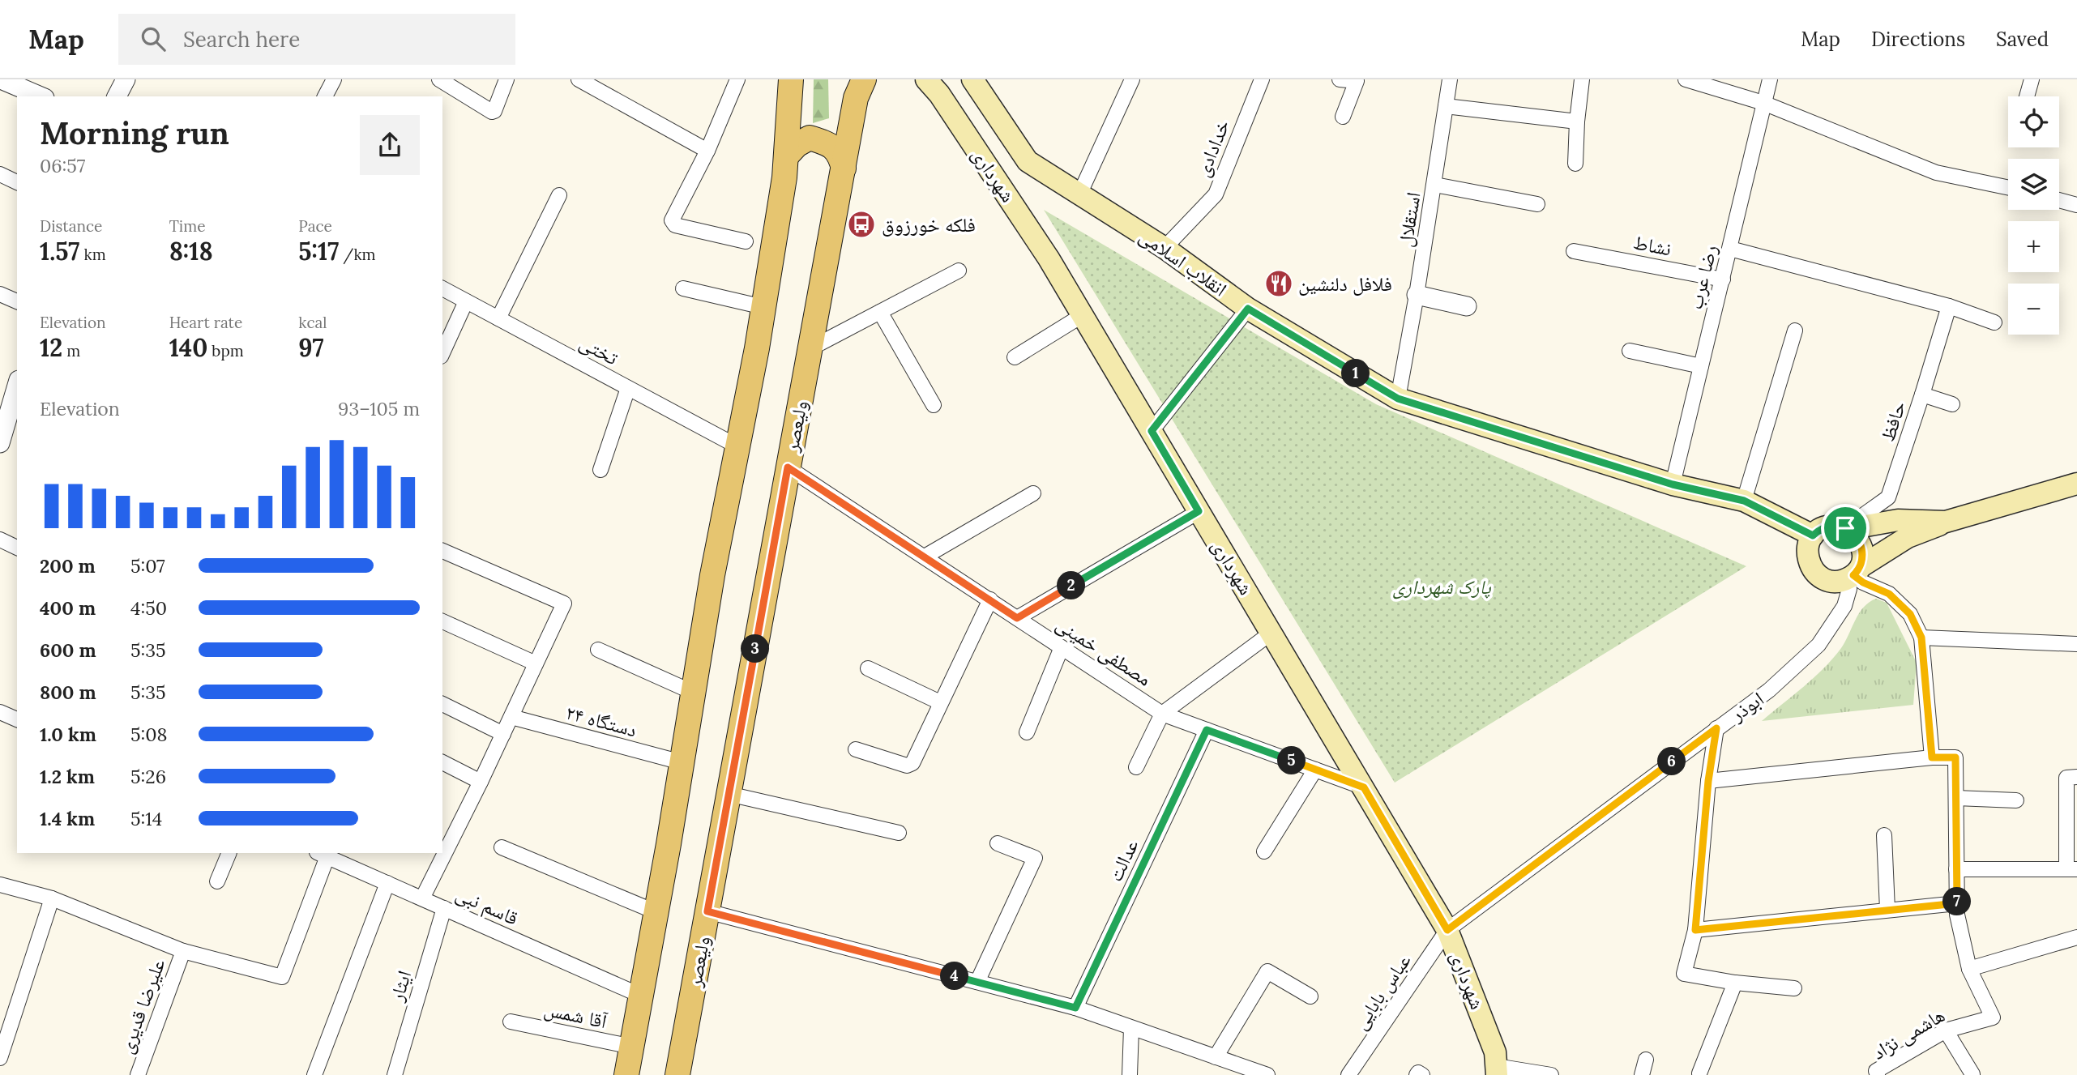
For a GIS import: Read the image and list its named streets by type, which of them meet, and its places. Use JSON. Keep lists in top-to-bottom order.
{
  "streets": {
    "main road": ["شهرداری", "انقلاب اسلامی", "ولیعصر"],
    "street": [
      "خدادادی",
      "استقلال",
      "نشاط",
      "رضا عرب",
      "تختی",
      "حافظ",
      "مصطفی خمینی",
      "ابوذر",
      "۲۴ دستگاه",
      "عدالت",
      "قاسم نبی",
      "ایثار",
      "عباس بابایی",
      "علیرضا قدیری",
      "آقا شمس",
      "هاشمی نژاد"
    ]
  },
  "crossings": [
    ["خدادادی", "انقلاب اسلامی"],
    ["شهرداری", "مصطفی خمینی"],
    ["شهرداری", "ابوذر"],
    ["شهرداری", "عباس بابایی"],
    ["استقلال", "انقلاب اسلامی"],
    ["نشاط", "رضا عرب"],
    ["انقلاب اسلامی", "رضا عرب"],
    ["انقلاب اسلامی", "حافظ"],
    ["انقلاب اسلامی", "ابوذر"],
    ["حافظ", "ابوذر"],
    ["ولیعصر", "مصطفی خمینی"],
    ["مصطفی خمینی", "عدالت"],
    ["ابوذر", "عباس بابایی"],
    ["قاسم نبی", "ایثار"]
  ],
  "parks": ["پارک شهرداری"],
  "places": {
    "bus stop": ["فلکه خورزوق"],
    "restaurant": ["فلافل دلنشین"]
  },
  "page": {
    "header": "Map",
    "search": "Search here",
    "nav": ["Map", "Directions", "Saved"],
    "map_buttons": ["+", "−"],
    "heading": ["Morning run", "06:57"],
    "stats": [
      ["Distance", "1.57 km"],
      ["Time", "8:18"],
      ["Pace", "5:17 /km"],
      ["Elevation", "12 m"],
      ["Heart rate", "140 bpm"],
      ["kcal", "97"]
    ],
    "pins": [
      "1",
      "2",
      "3",
      "5",
      "6",
      "7",
      "4"
    ],
    "chart": ["Elevation", "93–105 m"],
    "list": [
      {
        "name": "200 m",
        "note": "5:07"
      },
      {
        "name": "400 m",
        "note": "4:50"
      },
      {
        "name": "600 m",
        "note": "5:35"
      },
      {
        "name": "800 m",
        "note": "5:35"
      },
      {
        "name": "1.0 km",
        "note": "5:08"
      },
      {
        "name": "1.2 km",
        "note": "5:26"
      },
      {
        "name": "1.4 km",
        "note": "5:14"
      }
    ]
  }
}
